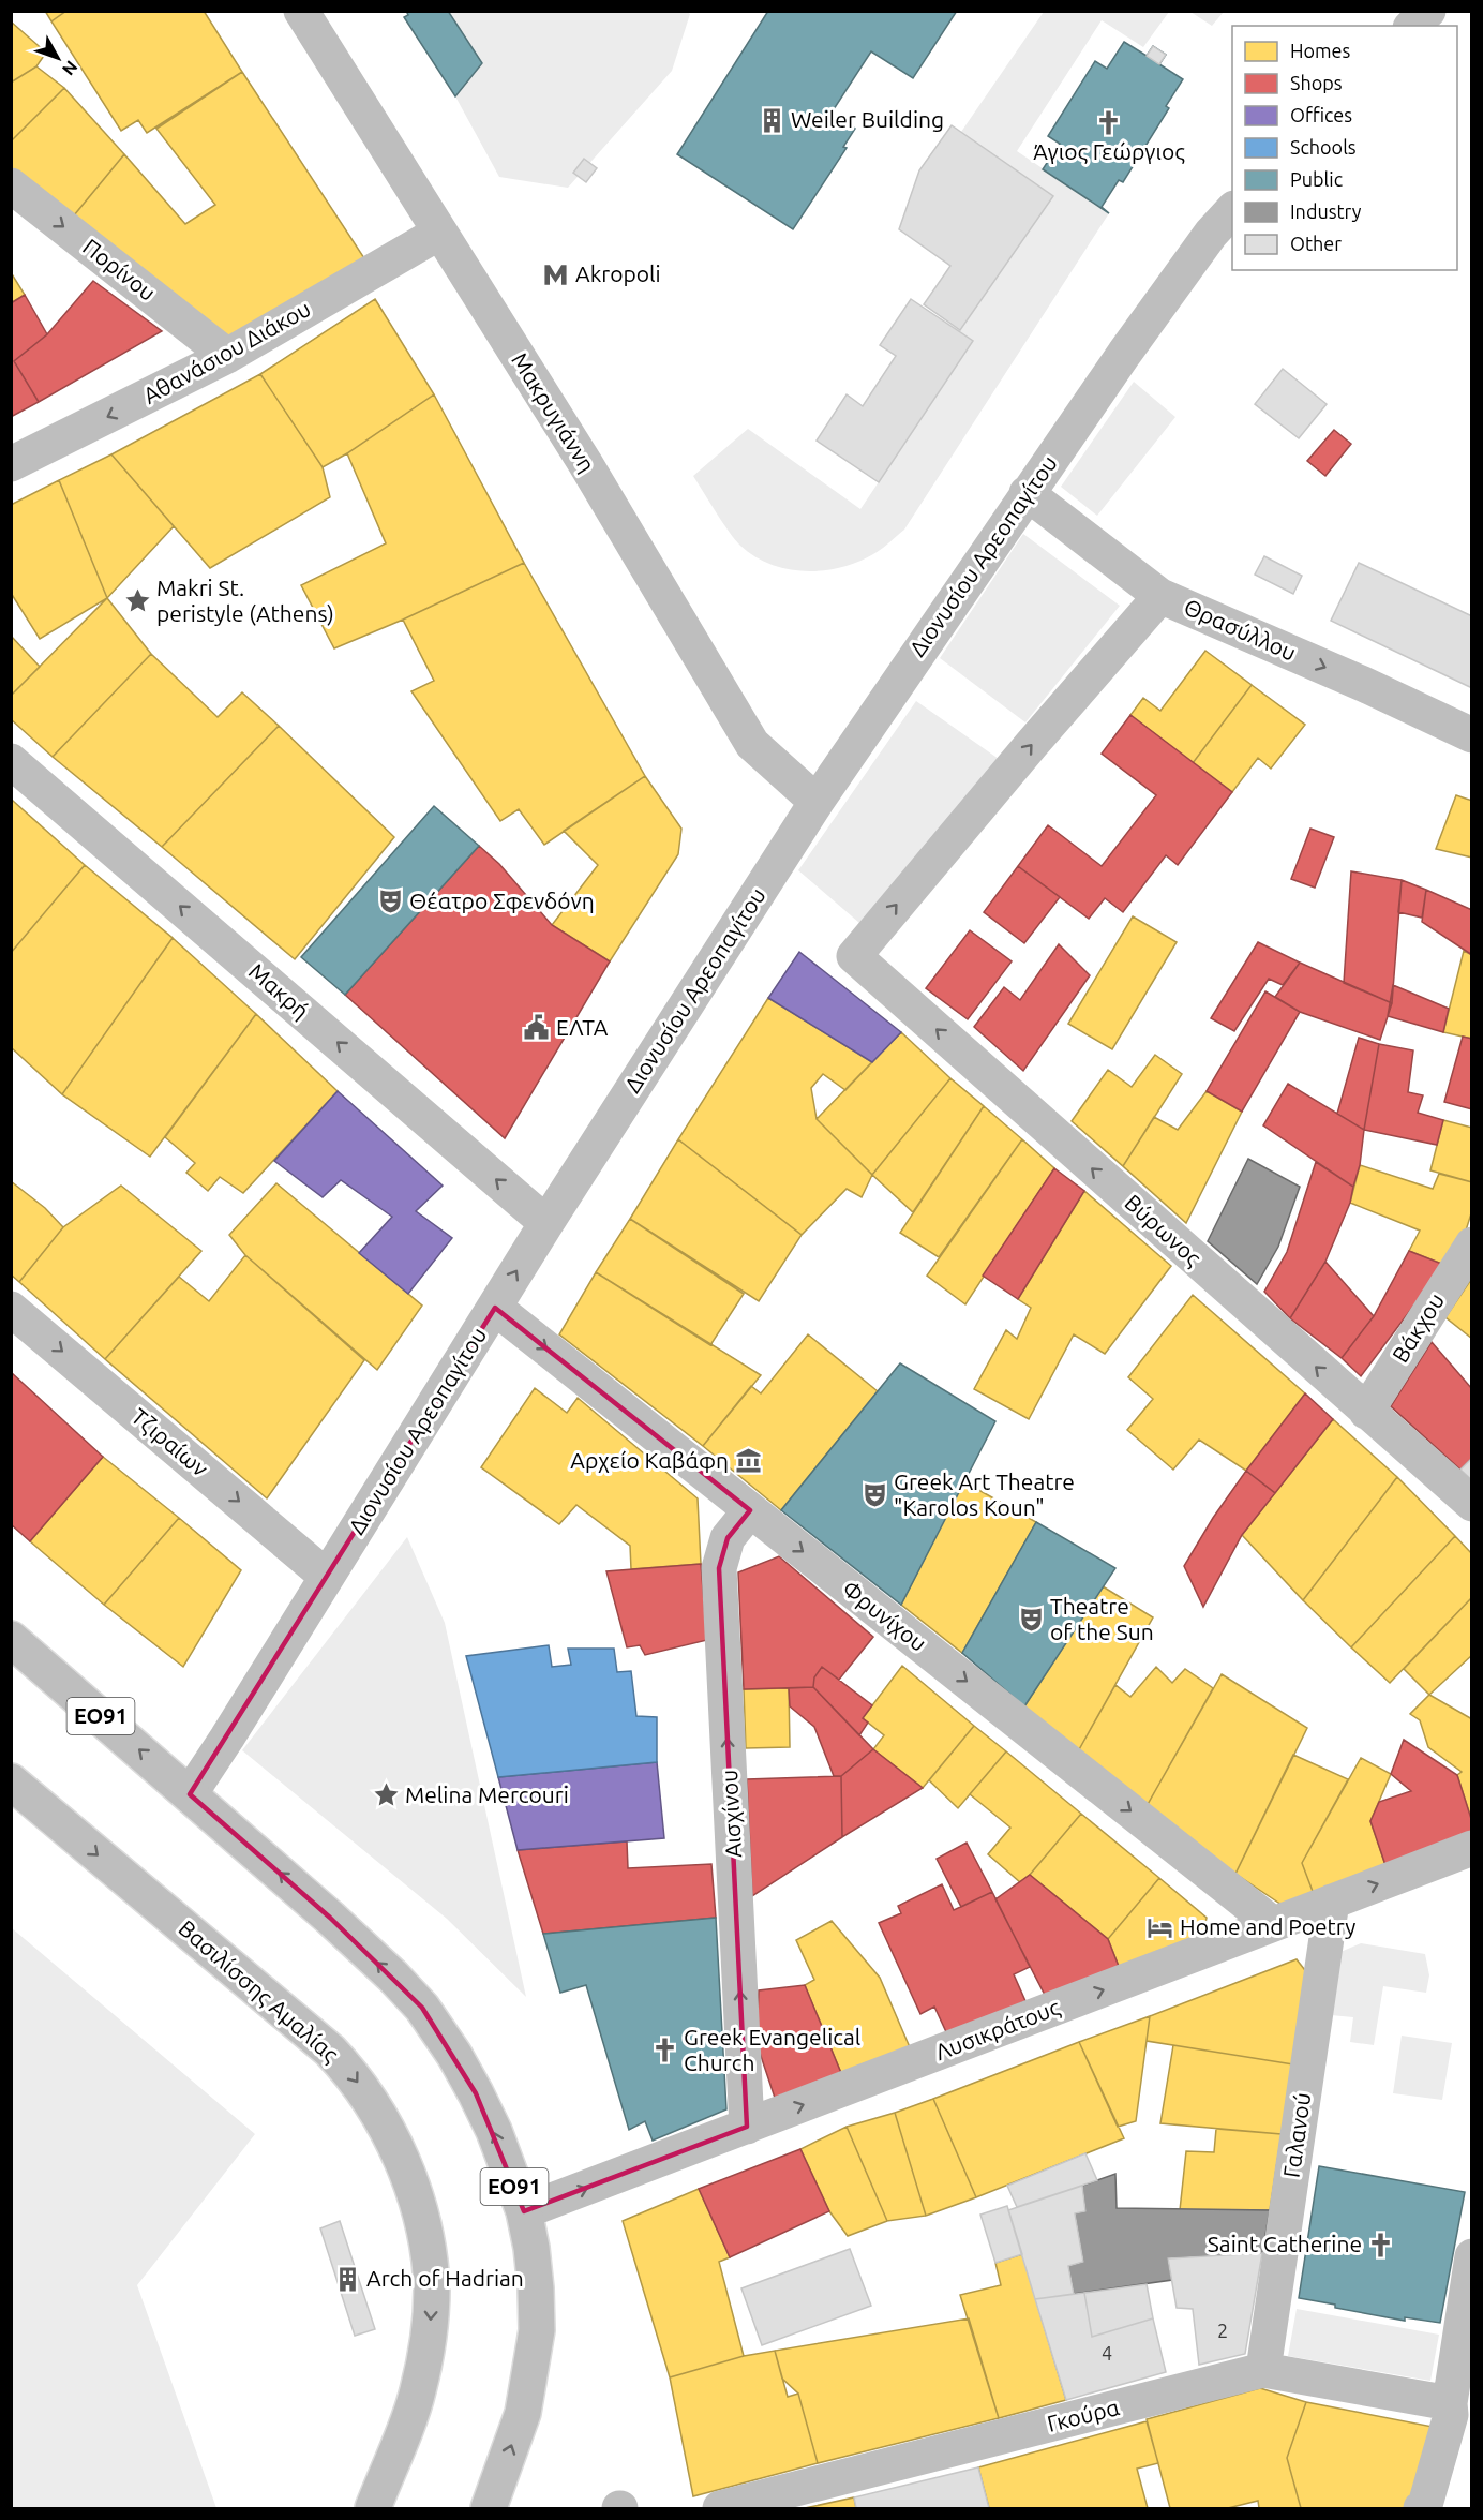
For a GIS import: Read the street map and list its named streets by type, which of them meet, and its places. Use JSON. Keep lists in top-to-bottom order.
{
  "streets": {
    "street": [
      "Πορίνου",
      "Αθανάσιου Διάκου",
      "Μακρυγιάννη",
      "Διονυσίου Αρεοπαγίτου",
      "Θρασύλλου",
      "Μακρή",
      "Βύρωνος",
      "Βάκχου",
      "Τζιραίων",
      "Φρυνίχου",
      "ΕΟ91",
      "Αισχίνου",
      "Βασιλίσσης Αμαλίας",
      "Λυσικράτους",
      "Γαλανού",
      "Γκούρα"
    ]
  },
  "crossings": [
    ["Πορίνου", "Αθανάσιου Διάκου"],
    ["Αθανάσιου Διάκου", "Μακρυγιάννη"],
    ["Μακρυγιάννη", "Διονυσίου Αρεοπαγίτου"],
    ["Διονυσίου Αρεοπαγίτου", "Θρασύλλου"],
    ["Διονυσίου Αρεοπαγίτου", "Μακρή"],
    ["Διονυσίου Αρεοπαγίτου", "Τζιραίων"],
    ["Διονυσίου Αρεοπαγίτου", "Φρυνίχου"],
    ["Διονυσίου Αρεοπαγίτου", "ΕΟ91"],
    ["Θρασύλλου", "Βύρωνος"],
    ["Βύρωνος", "Βάκχου"],
    ["Φρυνίχου", "Αισχίνου"],
    ["Φρυνίχου", "Λυσικράτους"],
    ["ΕΟ91", "Λυσικράτους"],
    ["Αισχίνου", "Λυσικράτους"],
    ["Λυσικράτους", "Γαλανού"],
    ["Γαλανού", "Γκούρα"]
  ],
  "one_way": [
    "Πορίνου",
    "Αθανάσιου Διάκου",
    "Θρασύλλου",
    "Μακρή",
    "Φρυνίχου",
    "Αισχίνου",
    "Λυσικράτους"
  ],
  "places": {
    "building": ["Weiler Building", "Arch of Hadrian"],
    "church": ["Άγιος Γεώργιος", "Greek Evangelical Church", "Saint Catherine"],
    "metro station": ["Akropoli"],
    "place": ["Makri St. peristyle (Athens)", "Melina Mercouri"],
    "theatre": ["Θέατρο Σφενδόνη", "Greek Art Theatre \"Karolos Koun\"", "Theatre of the Sun"],
    "public building": ["ΕΛΤΑ"],
    "museum": ["Αρχείο Καβάφη"],
    "hotel": ["Home and Poetry"]
  },
  "house_numbers": ["2", "4"],
  "legend": [
    "Homes",
    "Shops",
    "Offices",
    "Schools",
    "Public",
    "Industry",
    "Other"
  ],
  "north": "bottom right"
}
